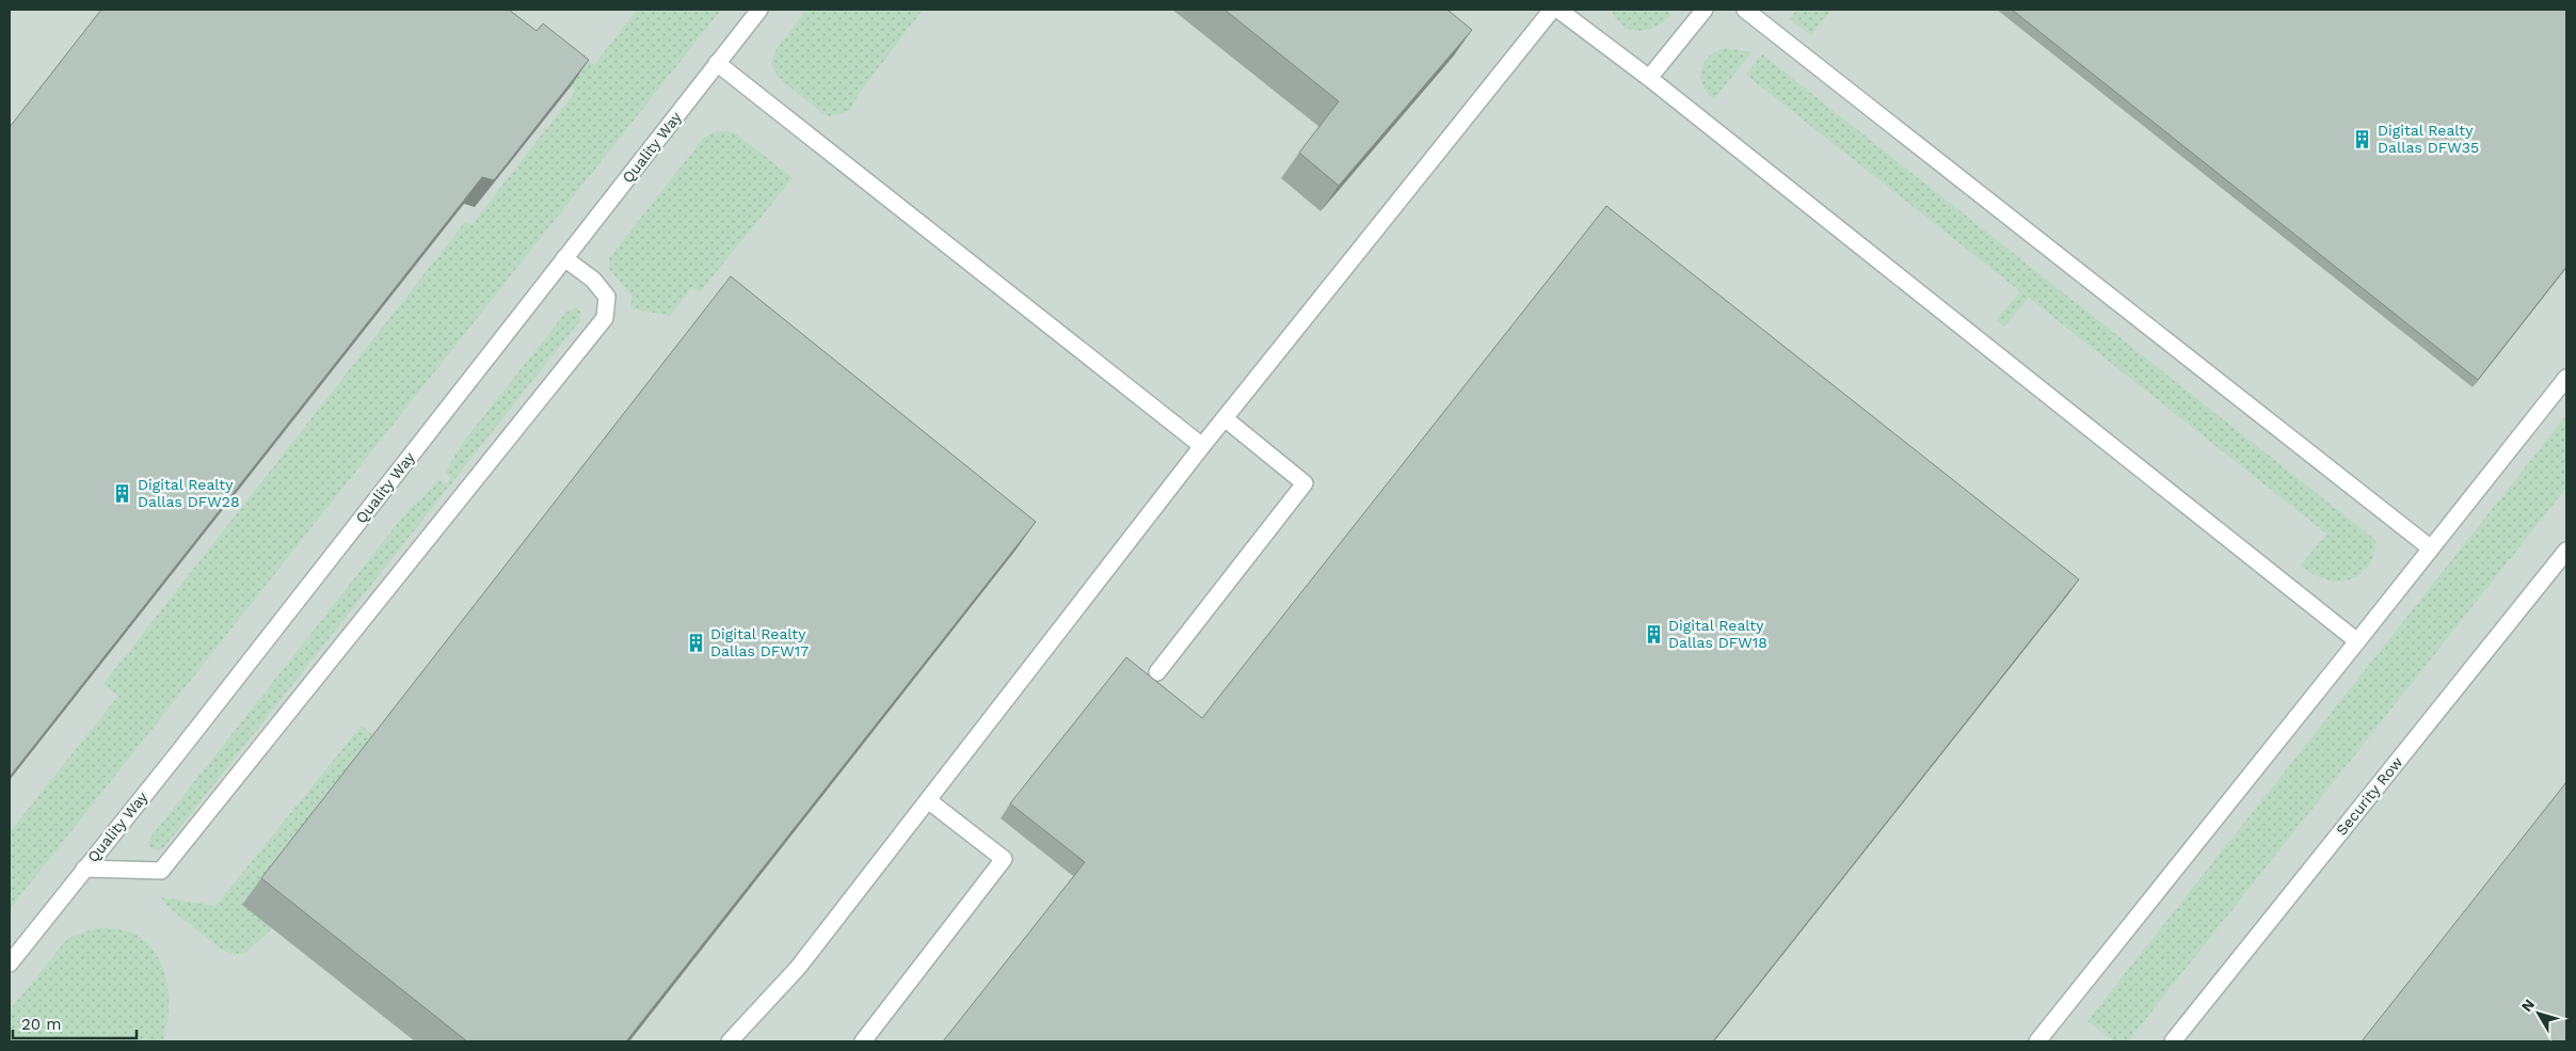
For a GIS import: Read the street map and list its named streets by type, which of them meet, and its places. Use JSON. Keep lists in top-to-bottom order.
{
  "streets": {
    "street": ["Quality Way", "Security Row"]
  },
  "places": {
    "building": [
      "Digital Realty Dallas DFW35",
      "Digital Realty Dallas DFW28",
      "Digital Realty Dallas DFW18",
      "Digital Realty Dallas DFW17"
    ]
  },
  "scale_bar": "20 m",
  "north": "top left"
}
